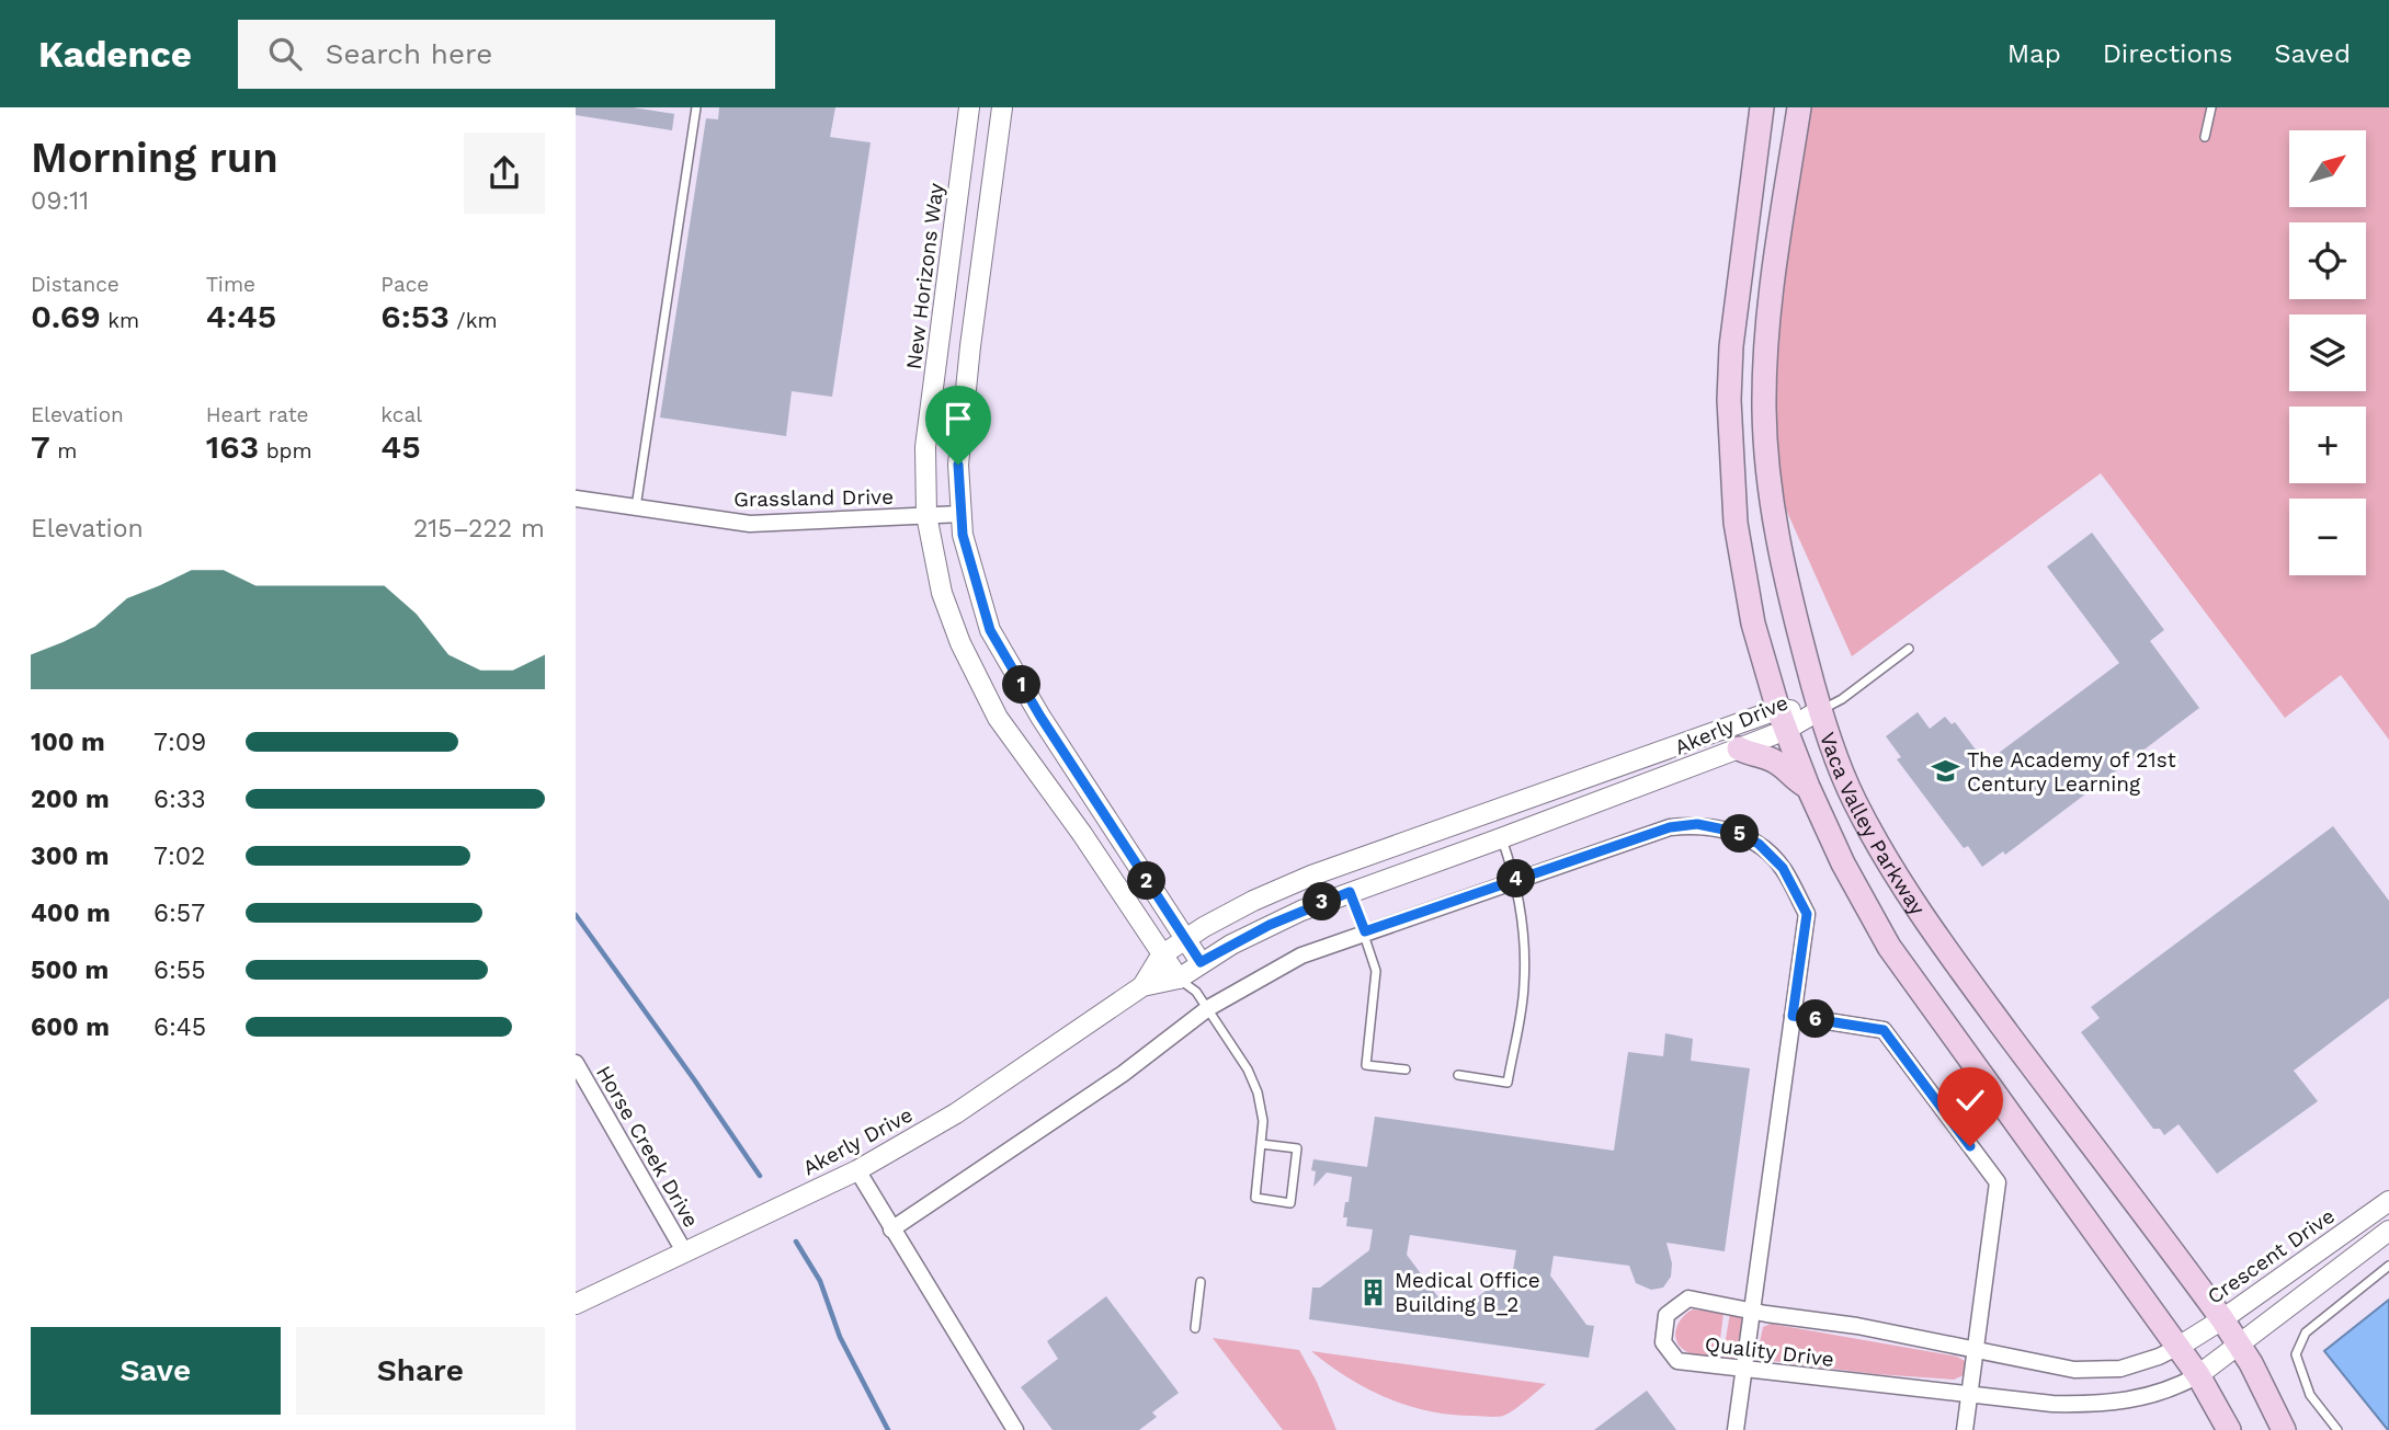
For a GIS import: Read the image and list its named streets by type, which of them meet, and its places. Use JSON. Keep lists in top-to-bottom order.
{
  "streets": {
    "main road": ["Vaca Valley Parkway"],
    "street": [
      "New Horizons Way",
      "Grassland Drive",
      "Akerly Drive",
      "Horse Creek Drive",
      "Crescent Drive",
      "Quality Drive"
    ]
  },
  "crossings": [
    ["New Horizons Way", "Grassland Drive"],
    ["New Horizons Way", "Akerly Drive"],
    ["Akerly Drive", "Vaca Valley Parkway"],
    ["Akerly Drive", "Horse Creek Drive"],
    ["Vaca Valley Parkway", "Crescent Drive"],
    ["Vaca Valley Parkway", "Quality Drive"],
    ["Crescent Drive", "Quality Drive"]
  ],
  "places": {
    "school or university": ["The Academy of 21st Century Learning"],
    "building": ["Medical Office Building B_2"]
  },
  "north": "top right",
  "page": {
    "header": "Kadence",
    "search": "Search here",
    "nav": ["Map", "Directions", "Saved"],
    "heading": ["Morning run", "09:11"],
    "map_buttons": ["+", "−"],
    "stats": [
      ["Distance", "0.69 km"],
      ["Time", "4:45"],
      ["Pace", "6:53 /km"],
      ["Elevation", "7 m"],
      ["Heart rate", "163 bpm"],
      ["kcal", "45"]
    ],
    "chart": ["Elevation", "215–222 m"],
    "pins": [
      "1",
      "5",
      "4",
      "2",
      "3",
      "6"
    ],
    "list": [
      {
        "name": "100 m",
        "note": "7:09"
      },
      {
        "name": "200 m",
        "note": "6:33"
      },
      {
        "name": "300 m",
        "note": "7:02"
      },
      {
        "name": "400 m",
        "note": "6:57"
      },
      {
        "name": "500 m",
        "note": "6:55"
      },
      {
        "name": "600 m",
        "note": "6:45"
      }
    ],
    "buttons": ["Save", "Share"]
  }
}
